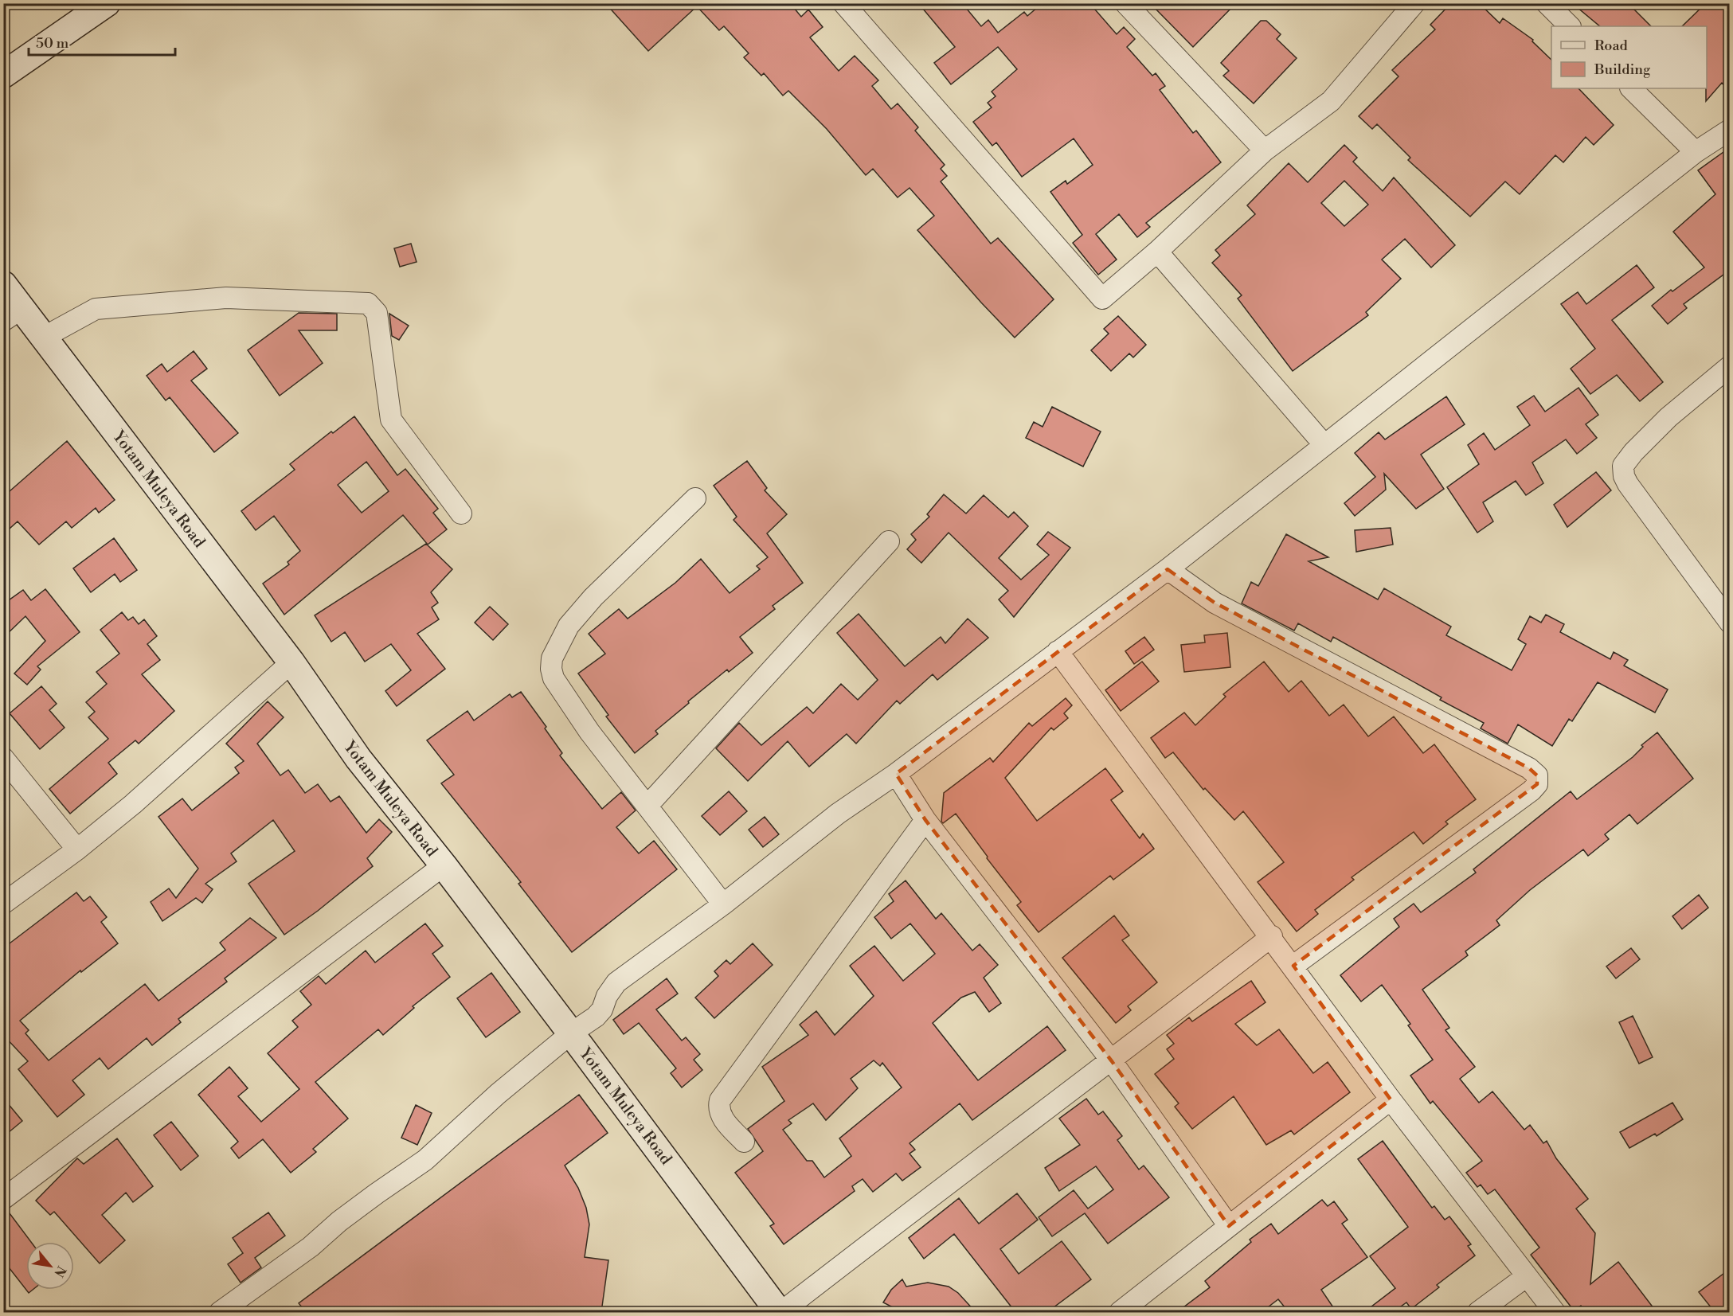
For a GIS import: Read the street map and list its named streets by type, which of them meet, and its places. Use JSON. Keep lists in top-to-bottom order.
{
  "streets": {
    "street": ["Yotam Muleya Road"]
  },
  "legend": ["Road", "Building"],
  "scale_bar": "50 m",
  "north": "bottom right"
}
